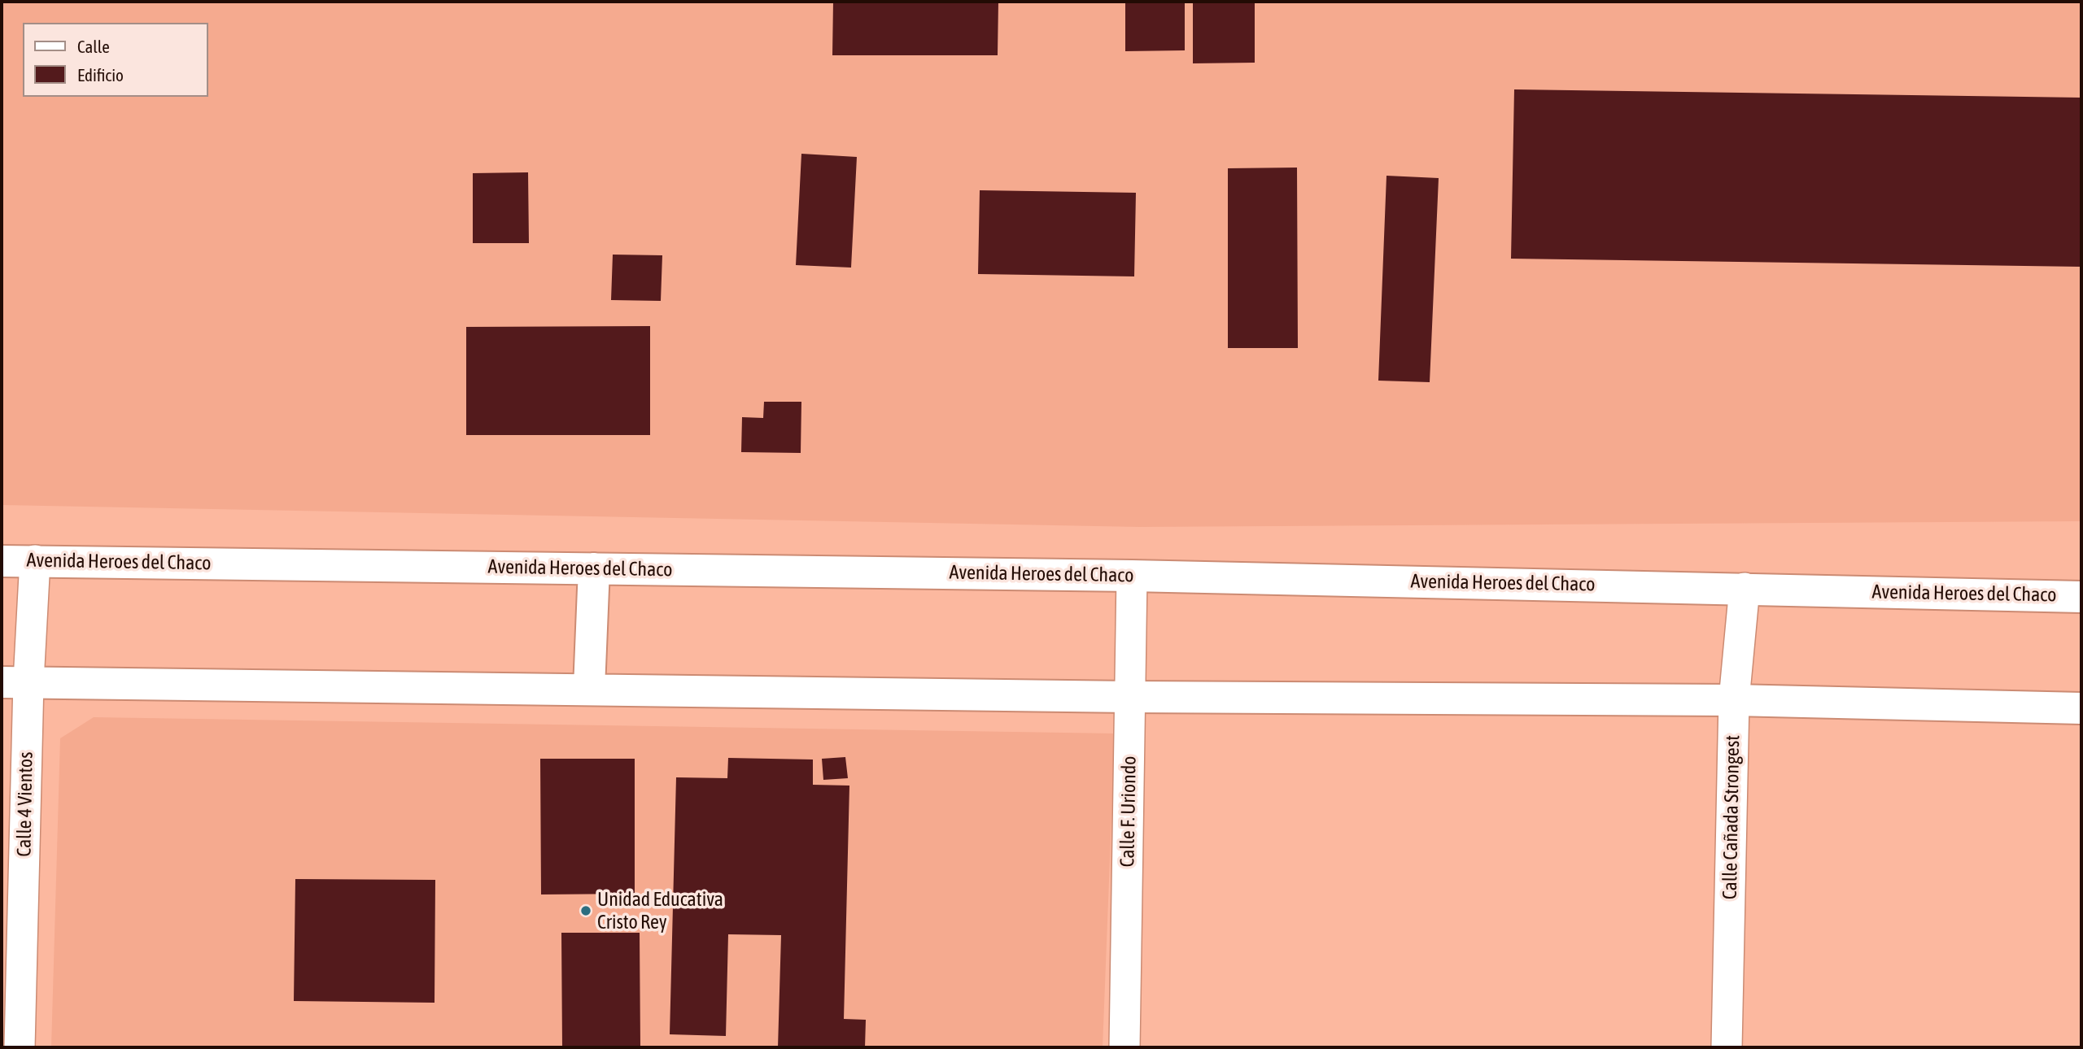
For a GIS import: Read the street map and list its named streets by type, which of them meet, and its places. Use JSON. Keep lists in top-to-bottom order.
{
  "streets": {
    "main road": ["Avenida Heroes del Chaco"],
    "street": ["Calle 4 Vientos", "Calle F. Uriondo", "Calle Cañada Strongest"]
  },
  "crossings": [
    ["Avenida Heroes del Chaco", "Calle 4 Vientos"],
    ["Avenida Heroes del Chaco", "Calle F. Uriondo"],
    ["Avenida Heroes del Chaco", "Calle Cañada Strongest"]
  ],
  "places": ["Unidad Educativa Cristo Rey"],
  "legend": ["Calle", "Edificio"]
}
